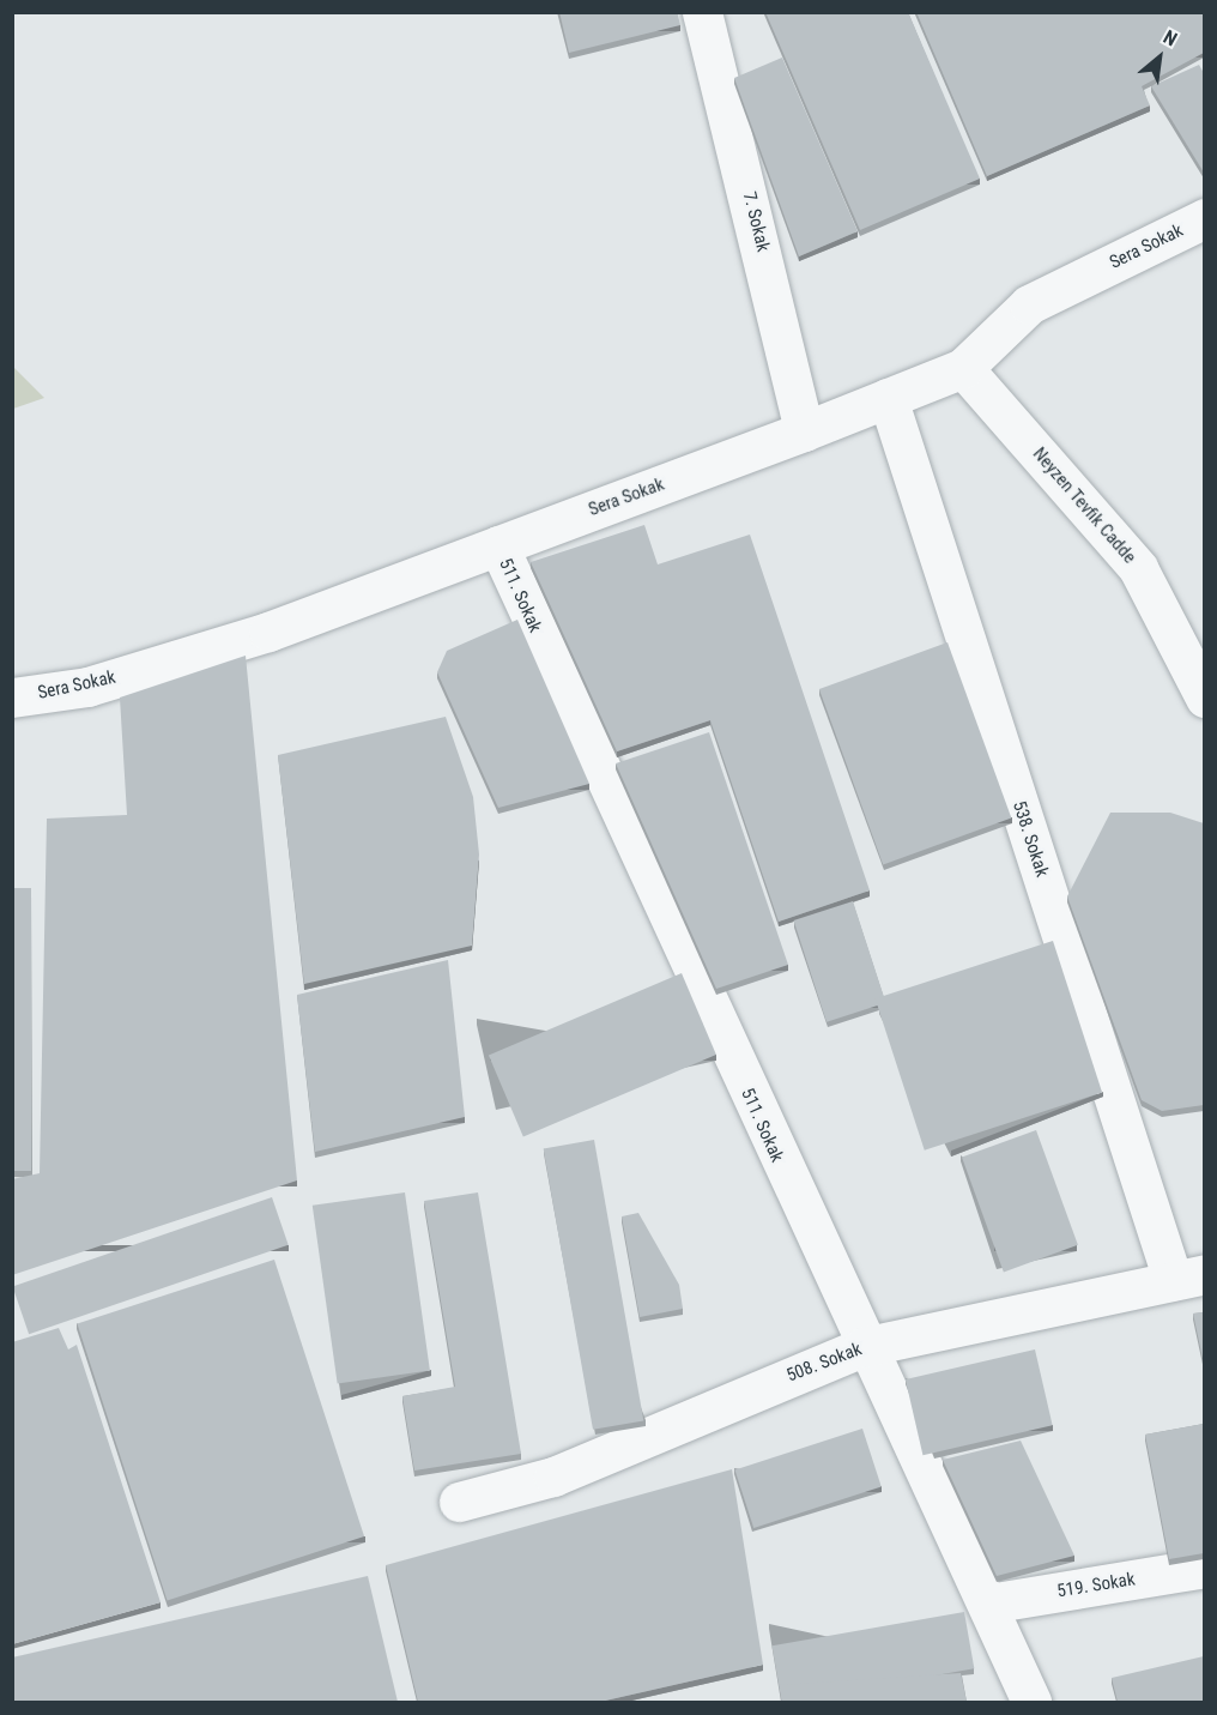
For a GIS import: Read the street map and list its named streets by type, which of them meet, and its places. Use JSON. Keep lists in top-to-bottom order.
{
  "streets": {
    "street": [
      "7. Sokak",
      "Sera Sokak",
      "Neyzen Tevfik Cadde",
      "511. Sokak",
      "538. Sokak",
      "508. Sokak",
      "519. Sokak"
    ]
  },
  "crossings": [
    ["7. Sokak", "Sera Sokak"],
    ["Sera Sokak", "Neyzen Tevfik Cadde"],
    ["Sera Sokak", "511. Sokak"],
    ["Sera Sokak", "538. Sokak"],
    ["511. Sokak", "508. Sokak"],
    ["511. Sokak", "519. Sokak"],
    ["538. Sokak", "508. Sokak"]
  ],
  "north": "top right"
}
